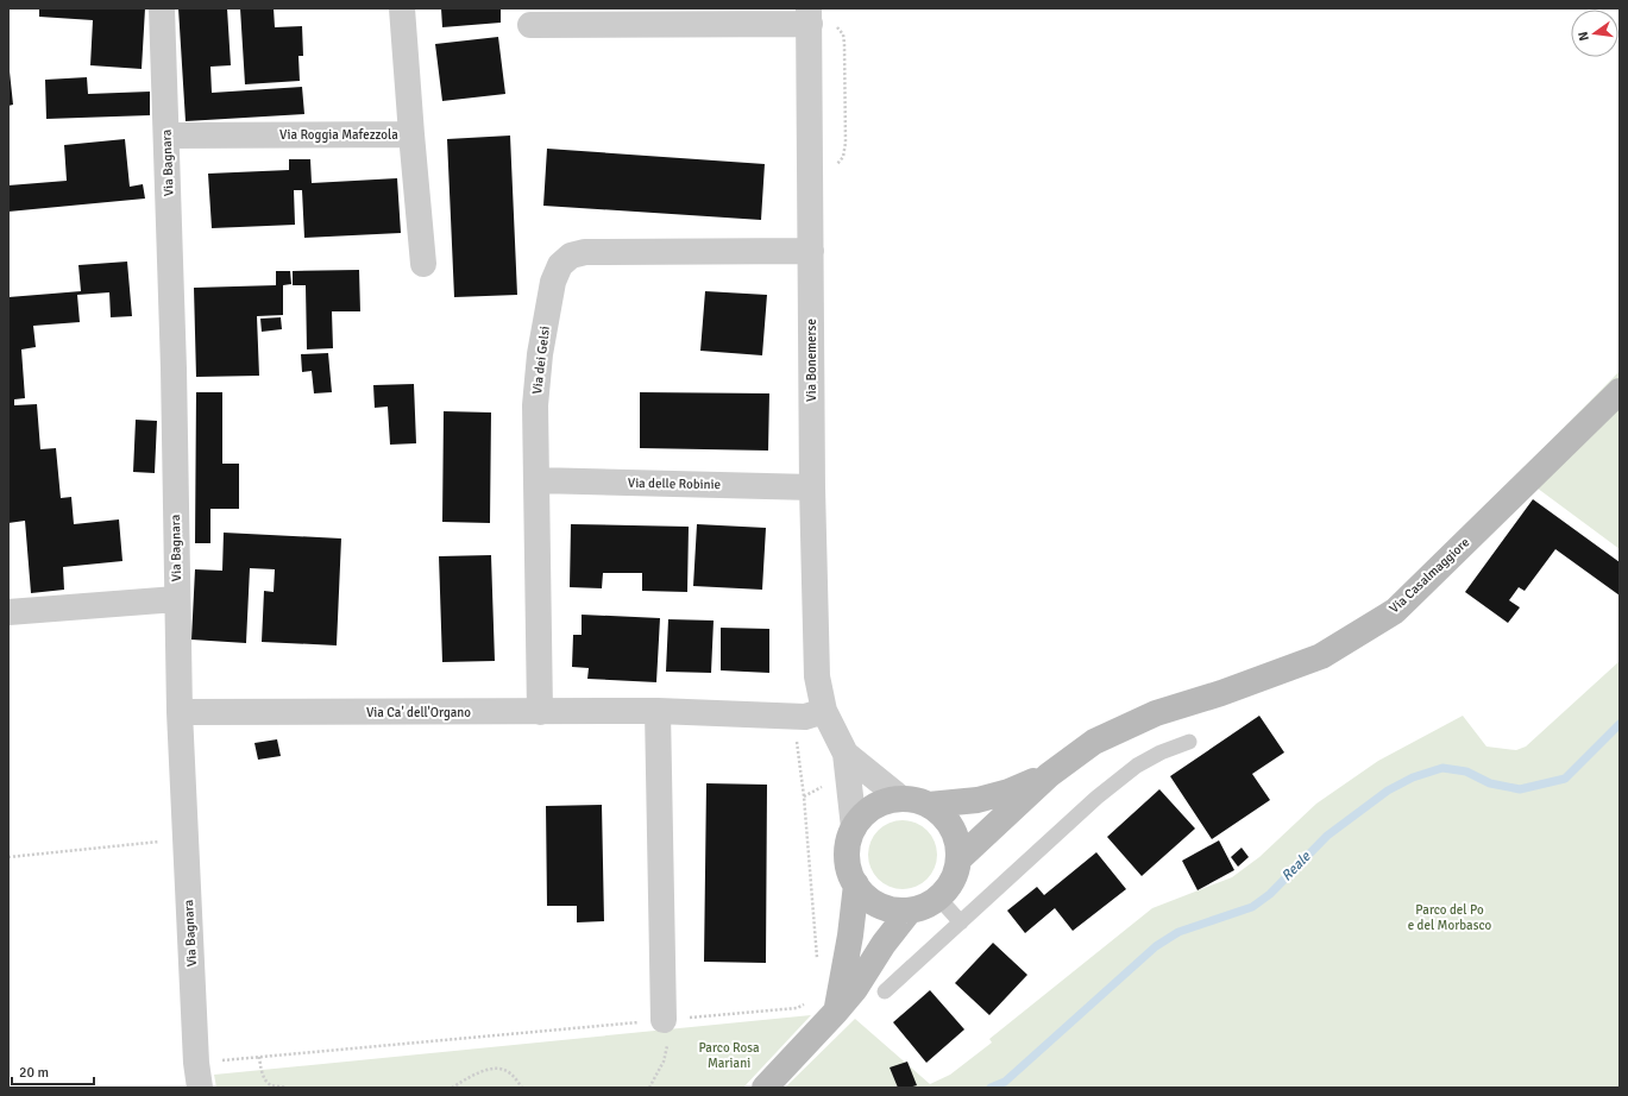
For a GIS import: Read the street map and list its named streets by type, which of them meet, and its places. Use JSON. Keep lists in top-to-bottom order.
{
  "streets": {
    "main road": ["Via Casalmaggiore"],
    "street": [
      "Via Roggia Mafezzola",
      "Via Bagnara",
      "Via dei Gelsi",
      "Via Bonemerse",
      "Via delle Robinie",
      "Via Ca' dell'Organo"
    ]
  },
  "crossings": [
    ["Via Roggia Mafezzola", "Via Bagnara"],
    ["Via Bagnara", "Via Ca' dell'Organo"],
    ["Via dei Gelsi", "Via Bonemerse"],
    ["Via dei Gelsi", "Via delle Robinie"],
    ["Via dei Gelsi", "Via Ca' dell'Organo"],
    ["Via Bonemerse", "Via delle Robinie"],
    ["Via Bonemerse", "Via Ca' dell'Organo"]
  ],
  "water": ["Reale"],
  "parks": ["Parco del Po e del Morbasco", "Parco Rosa Mariani"],
  "scale_bar": "20 m",
  "north": "left"
}
